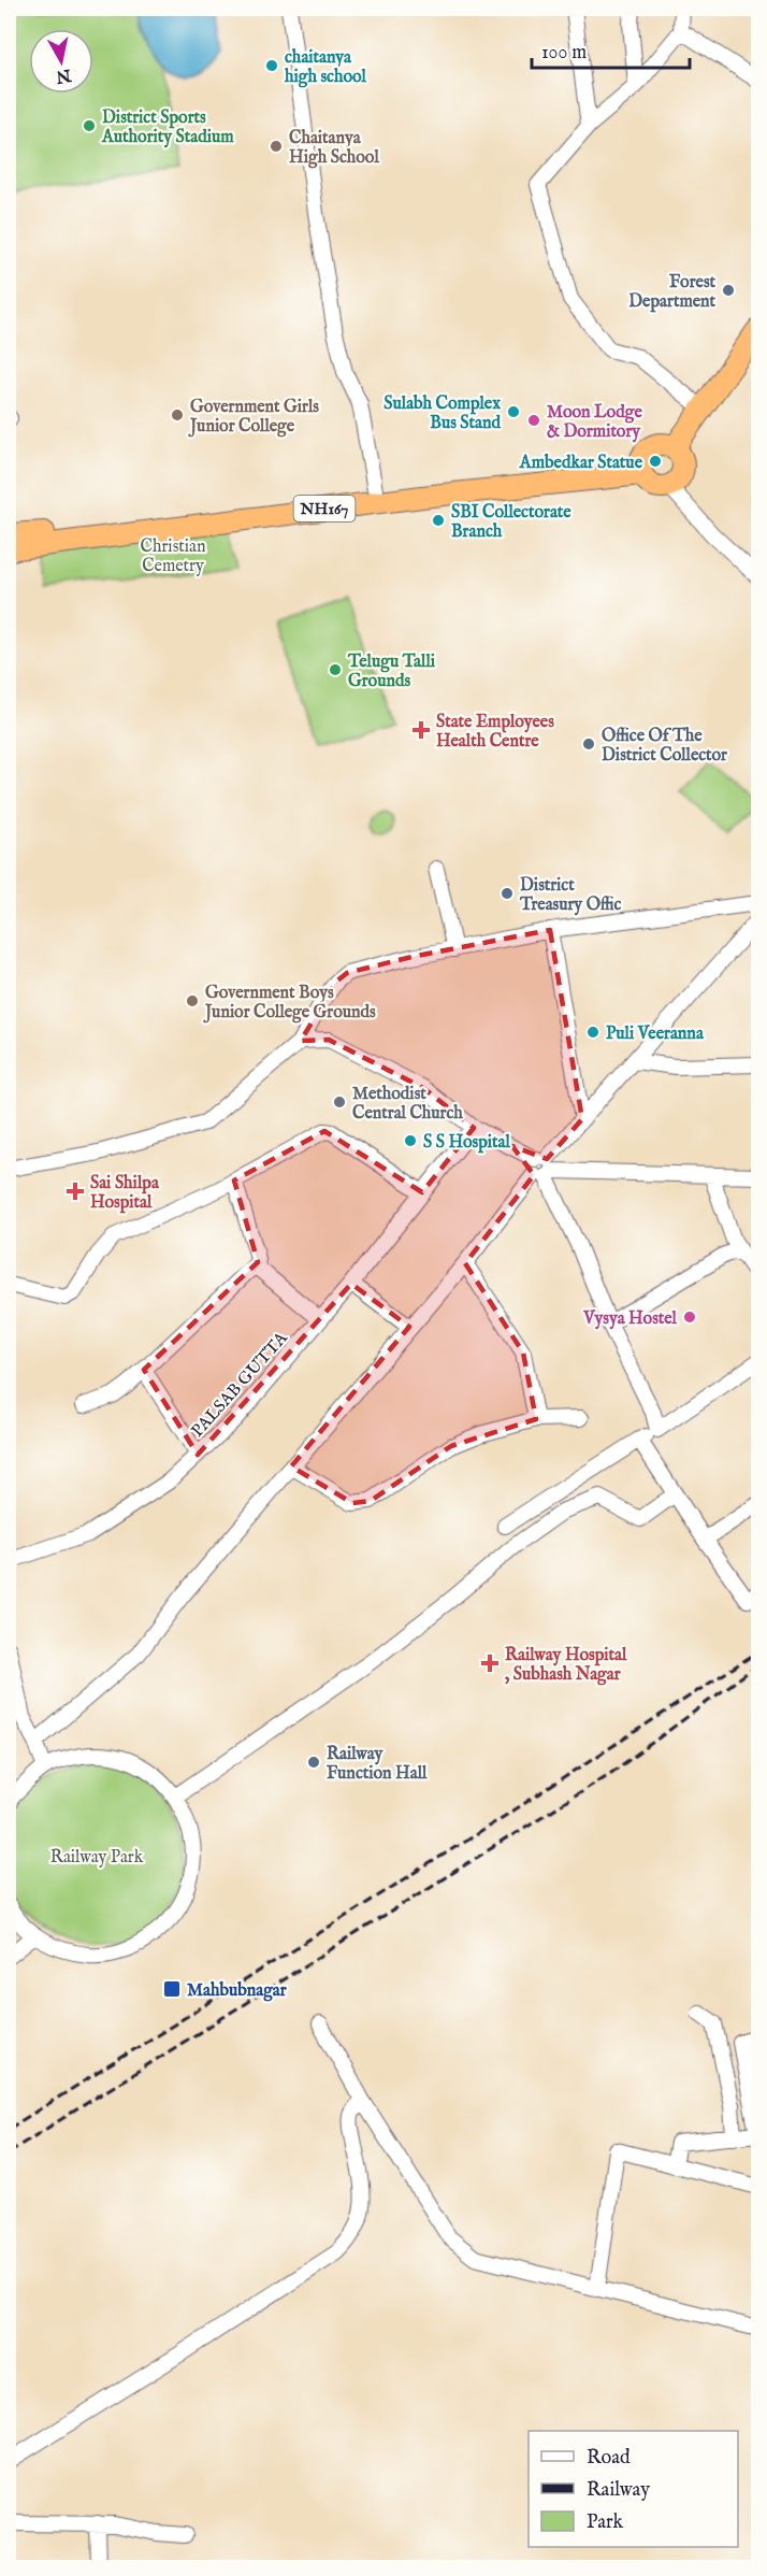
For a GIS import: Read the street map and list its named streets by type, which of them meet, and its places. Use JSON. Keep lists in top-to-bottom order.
{
  "streets": {
    "highway": ["NH167"],
    "street": ["PALSAB GUTTA"]
  },
  "parks": ["Christian Cemetry", "Railway Park"],
  "places": {
    "other": [
      "chaitanya high school",
      "District Sports Authority Stadium",
      "Chaitanya High School",
      "Forest Department",
      "Sulabh Complex Bus Stand",
      "Government Girls Junior College",
      "Moon Lodge & Dormitory",
      "Ambedkar Statue",
      "SBI Collectorate Branch",
      "Telugu Talli Grounds",
      "Office Of The District Collector",
      "District Treasury Offic",
      "Government Boys Junior College Grounds",
      "Puli Veeranna",
      "Methodist Central Church",
      "S S Hospital",
      "Vysya Hostel",
      "Railway Function Hall"
    ],
    "health": ["State Employees Health Centre", "Sai Shilpa Hospital", "Railway Hospital , Subhash Nagar"],
    "transit": ["Mahbubnagar"]
  },
  "legend": ["Road", "Railway", "Park"],
  "scale_bar": "100 m",
  "north": "bottom"
}
